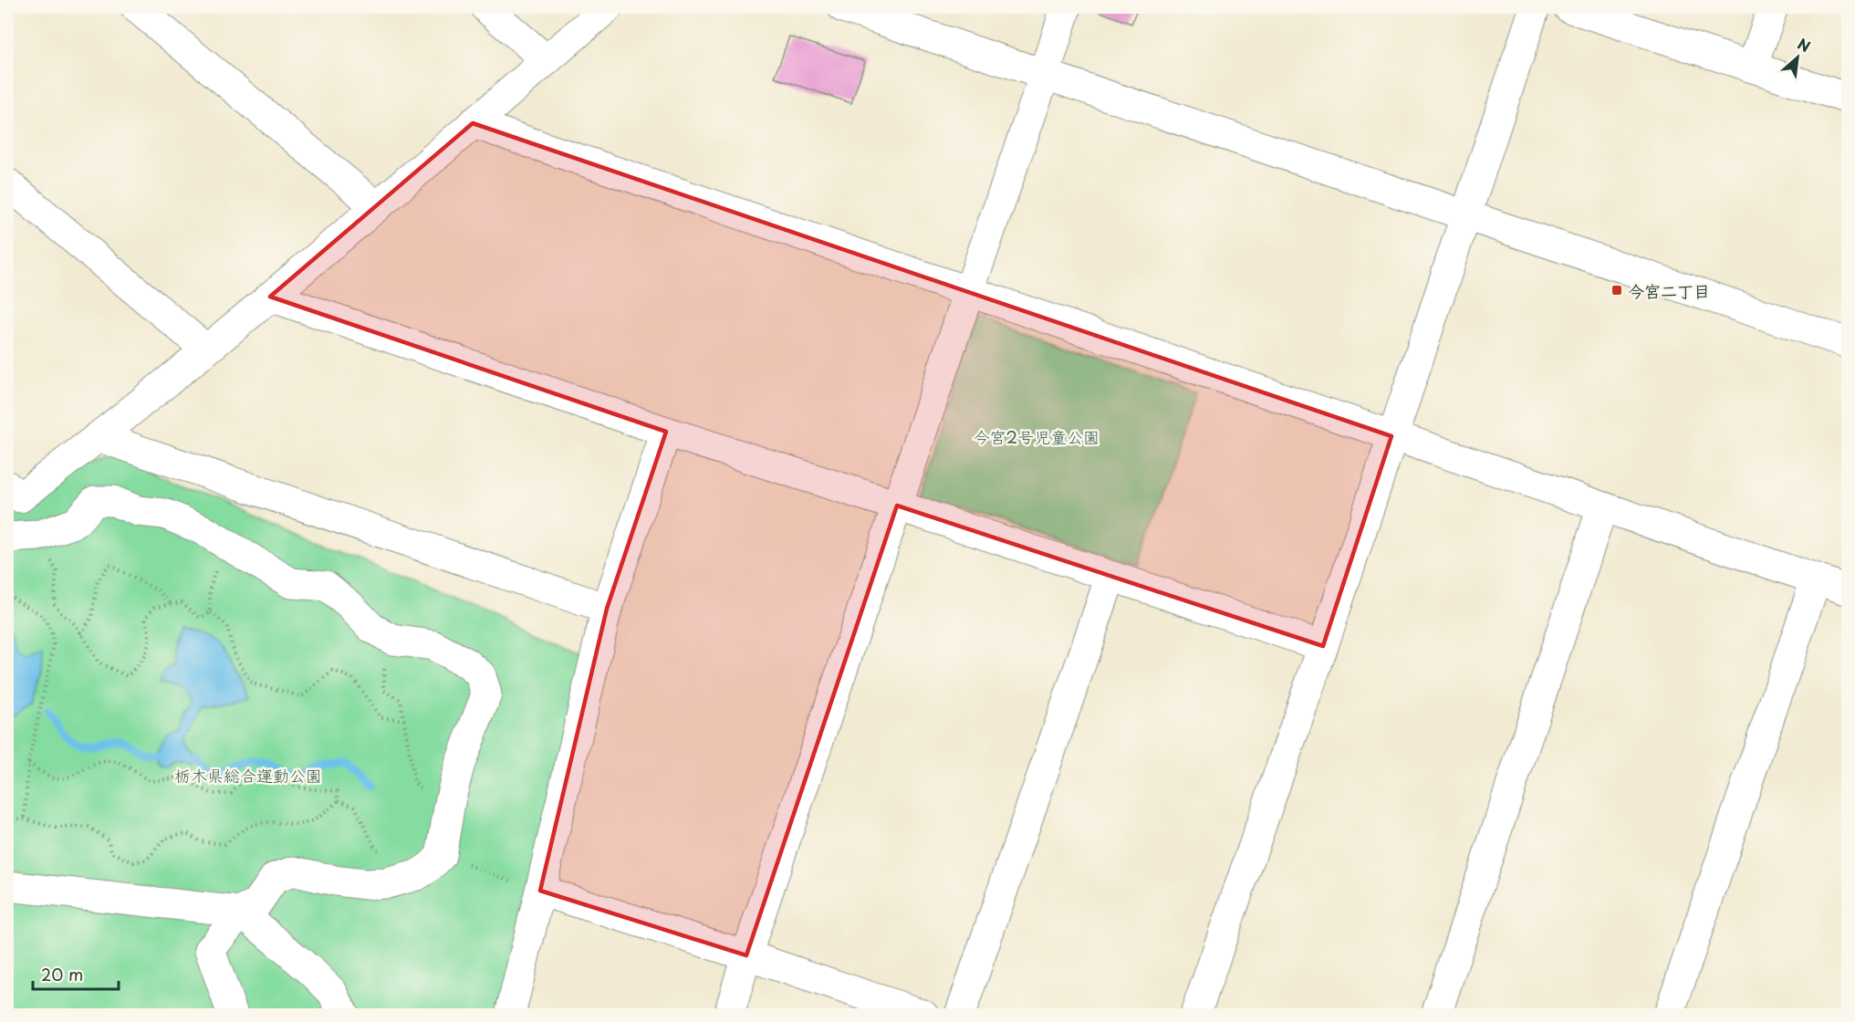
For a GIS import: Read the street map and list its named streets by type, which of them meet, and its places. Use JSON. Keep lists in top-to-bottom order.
{
  "parks": ["今宮2号児童公園", "栃木県総合運動公園"],
  "places": {
    "transit": ["今宮二丁目"]
  },
  "scale_bar": "20 m",
  "north": "top right"
}
